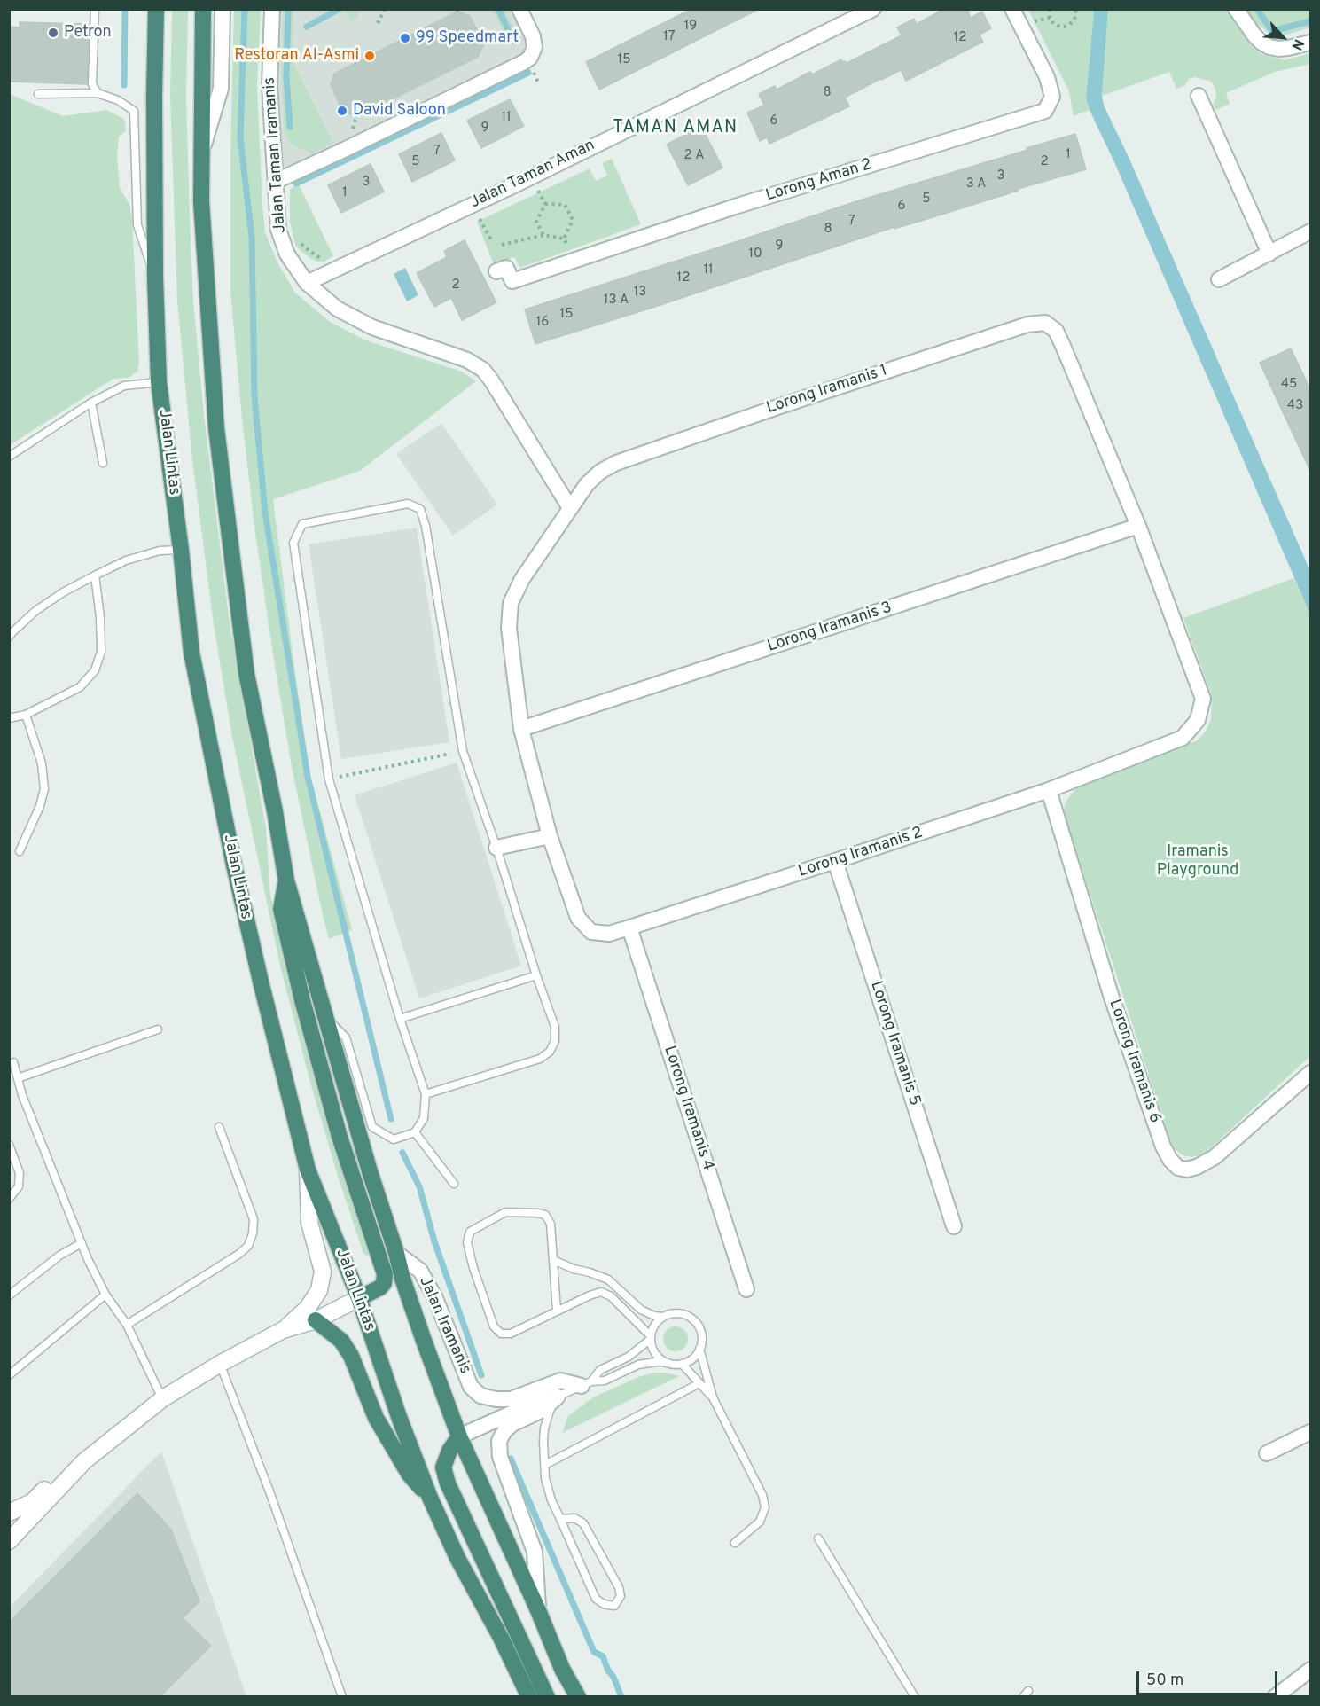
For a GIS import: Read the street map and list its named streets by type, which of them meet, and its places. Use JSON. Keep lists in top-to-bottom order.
{
  "streets": {
    "highway": ["Jalan Lintas"],
    "street": [
      "Jalan Taman Iramanis",
      "Jalan Taman Aman",
      "Lorong Aman 2",
      "Lorong Iramanis 1",
      "Lorong Iramanis 3",
      "Lorong Iramanis 2",
      "Lorong Iramanis 5",
      "Lorong Iramanis 6",
      "Lorong Iramanis 4",
      "Jalan Iramanis"
    ]
  },
  "crossings": [
    ["Jalan Taman Iramanis", "Jalan Taman Aman"],
    ["Jalan Taman Iramanis", "Lorong Iramanis 1"],
    ["Lorong Iramanis 1", "Lorong Iramanis 3"],
    ["Lorong Iramanis 1", "Lorong Iramanis 2"],
    ["Lorong Iramanis 2", "Lorong Iramanis 5"],
    ["Lorong Iramanis 2", "Lorong Iramanis 6"],
    ["Lorong Iramanis 2", "Lorong Iramanis 4"]
  ],
  "districts": ["TAMAN AMAN"],
  "parks": ["Iramanis Playground"],
  "places": [
    "Petron",
    "99 Speedmart",
    "Restoran Al-Asmi",
    "David Saloon"
  ],
  "house_numbers": [
    "19",
    "17",
    "12",
    "15",
    "8",
    "11",
    "6",
    "9",
    "7",
    "1",
    "2 A",
    "5",
    "2",
    "3",
    "3",
    "3 A",
    "1",
    "5",
    "6",
    "7",
    "8",
    "9",
    "10",
    "11",
    "12",
    "2",
    "13",
    "13 A",
    "15",
    "16",
    "45",
    "43"
  ],
  "scale_bar": "50 m",
  "north": "bottom right"
}
